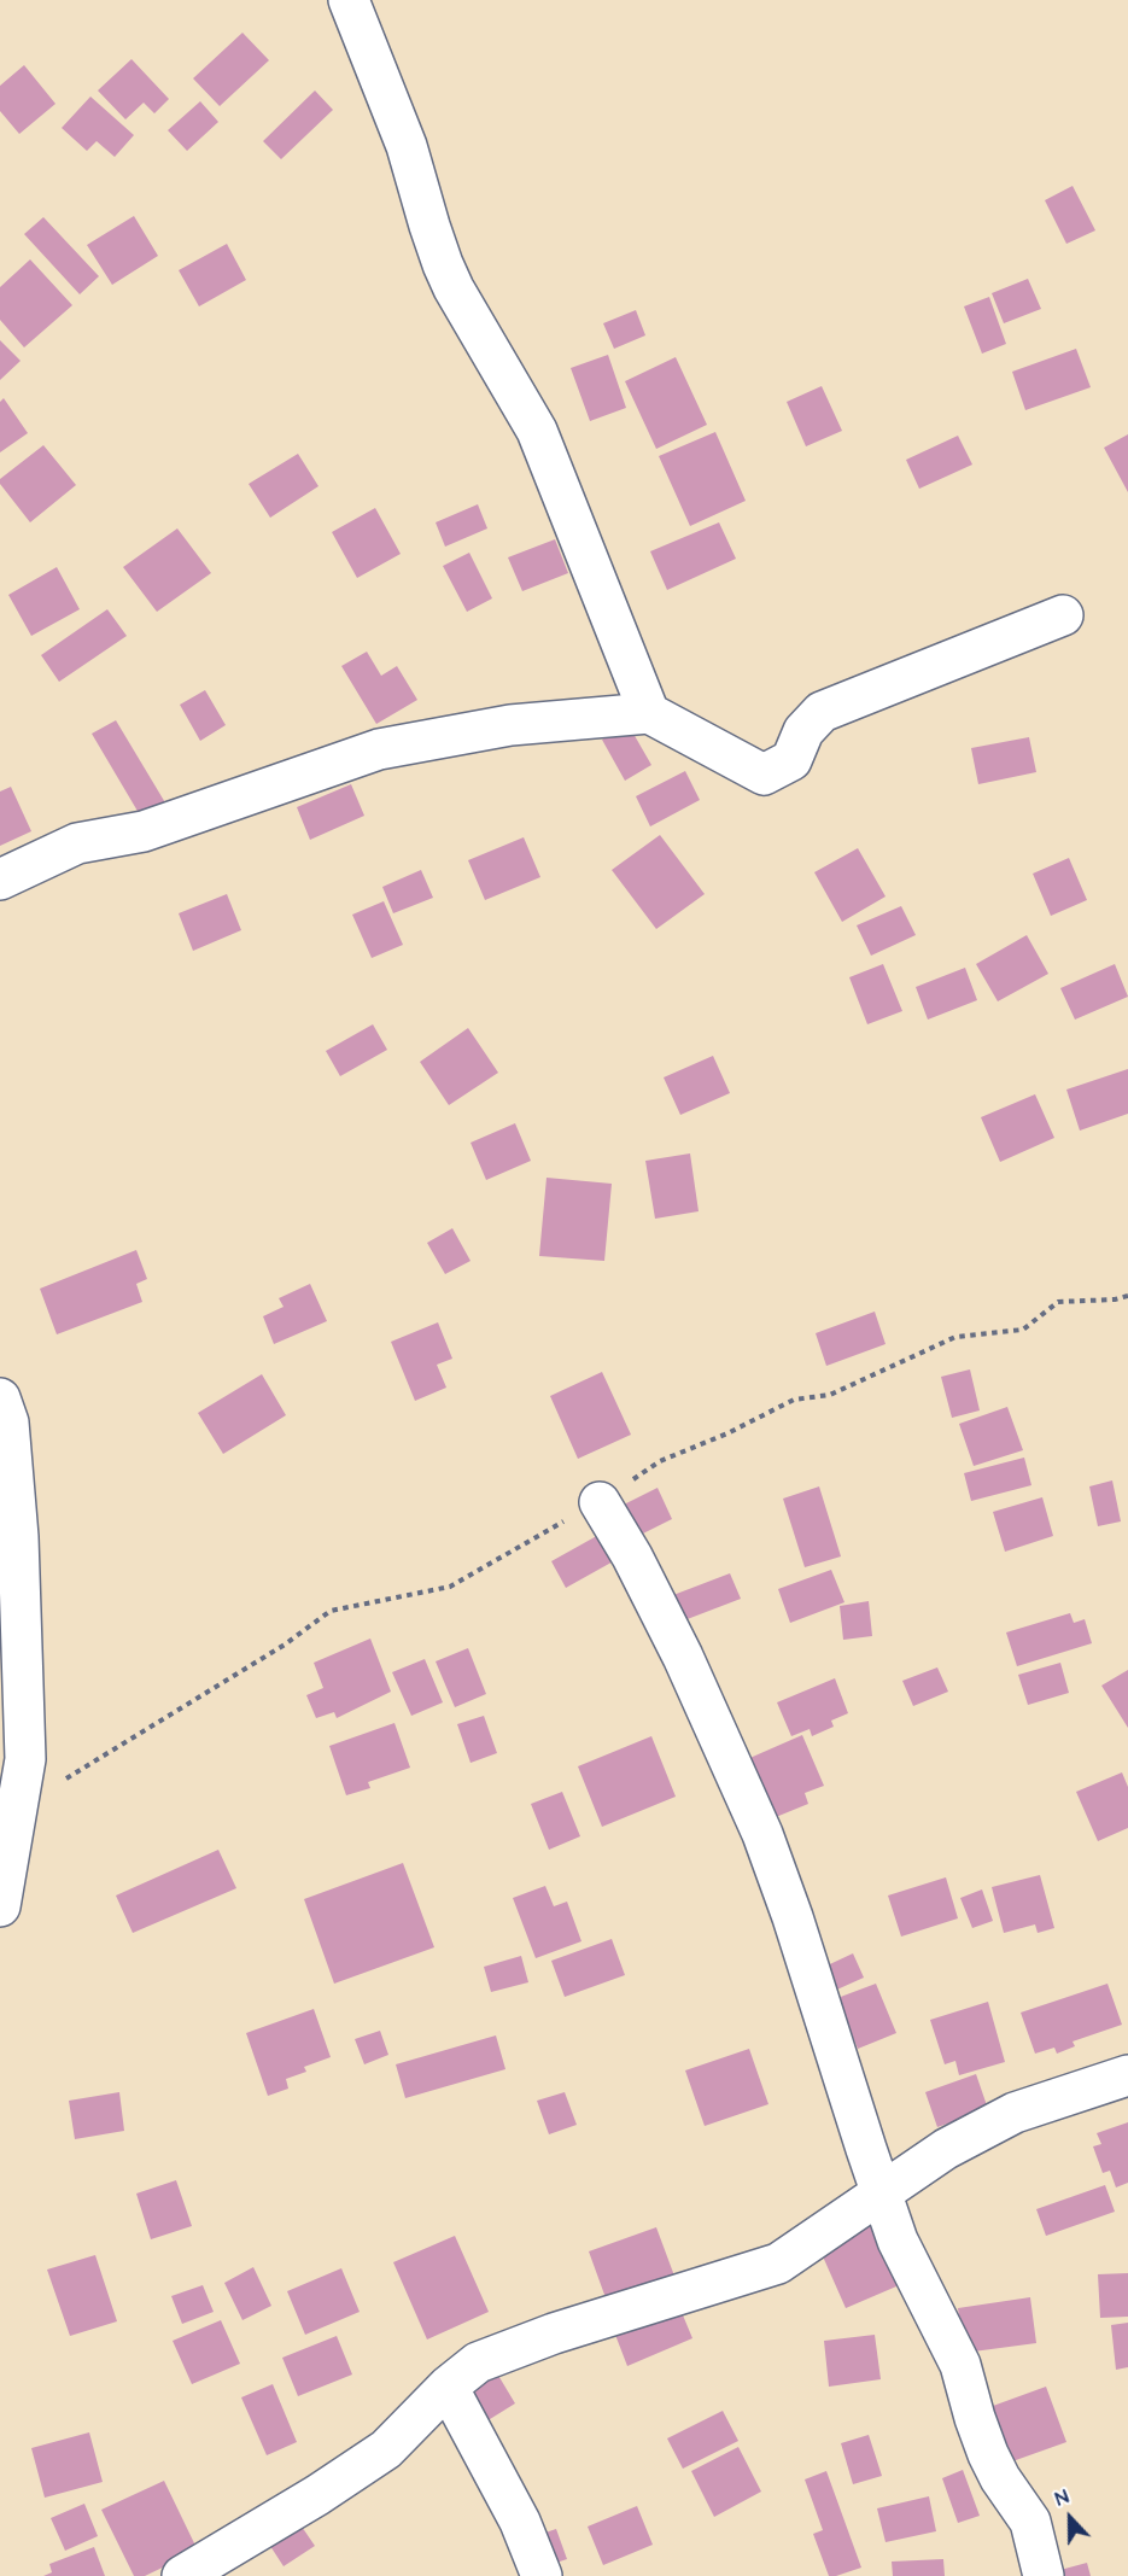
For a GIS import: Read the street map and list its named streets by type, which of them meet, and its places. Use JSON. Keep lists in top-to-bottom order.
{
  "north": "top"
}
